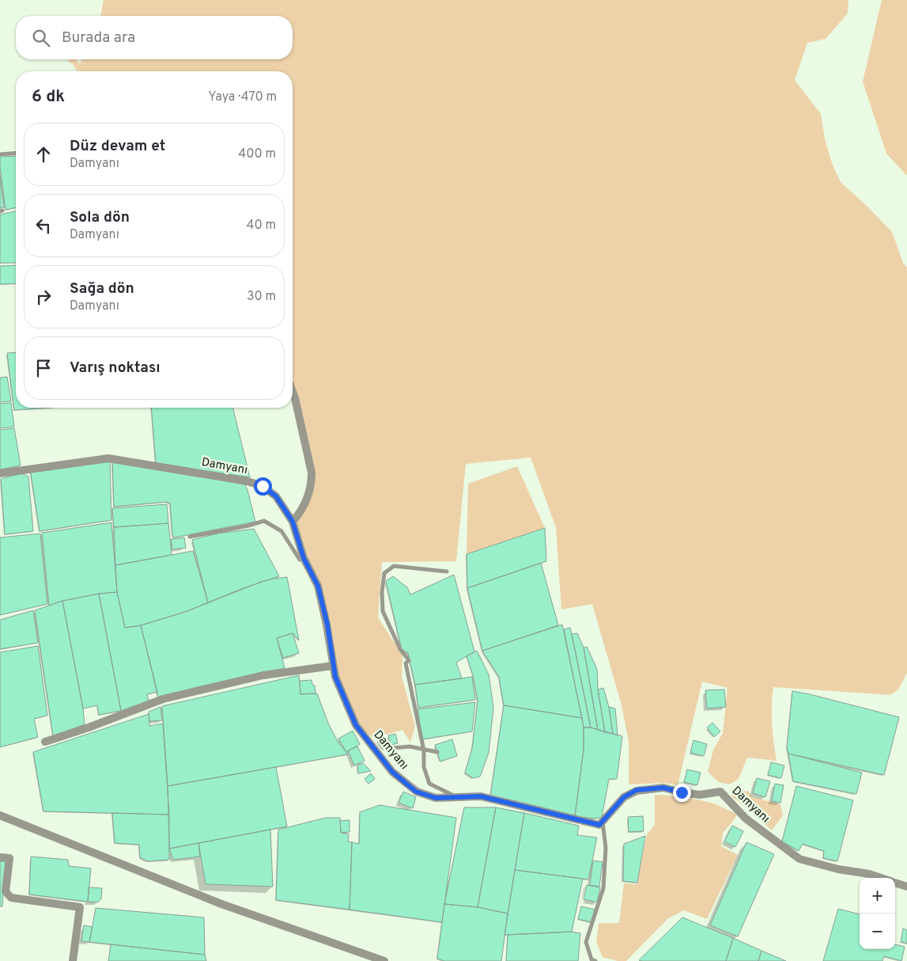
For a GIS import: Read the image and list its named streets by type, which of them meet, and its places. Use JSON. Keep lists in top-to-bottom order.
{
  "streets": {
    "street": ["Damyanı"]
  },
  "page": {
    "search": "Burada ara",
    "heading": ["6 dk", "Yaya · 470 m"],
    "list": [
      ["Düz devam et", "Damyanı", "400 m"],
      ["Sola dön", "Damyanı", "40 m"],
      ["Sağa dön", "Damyanı", "30 m"],
      "Varış noktası"
    ],
    "map_buttons": ["+", "−"]
  }
}
